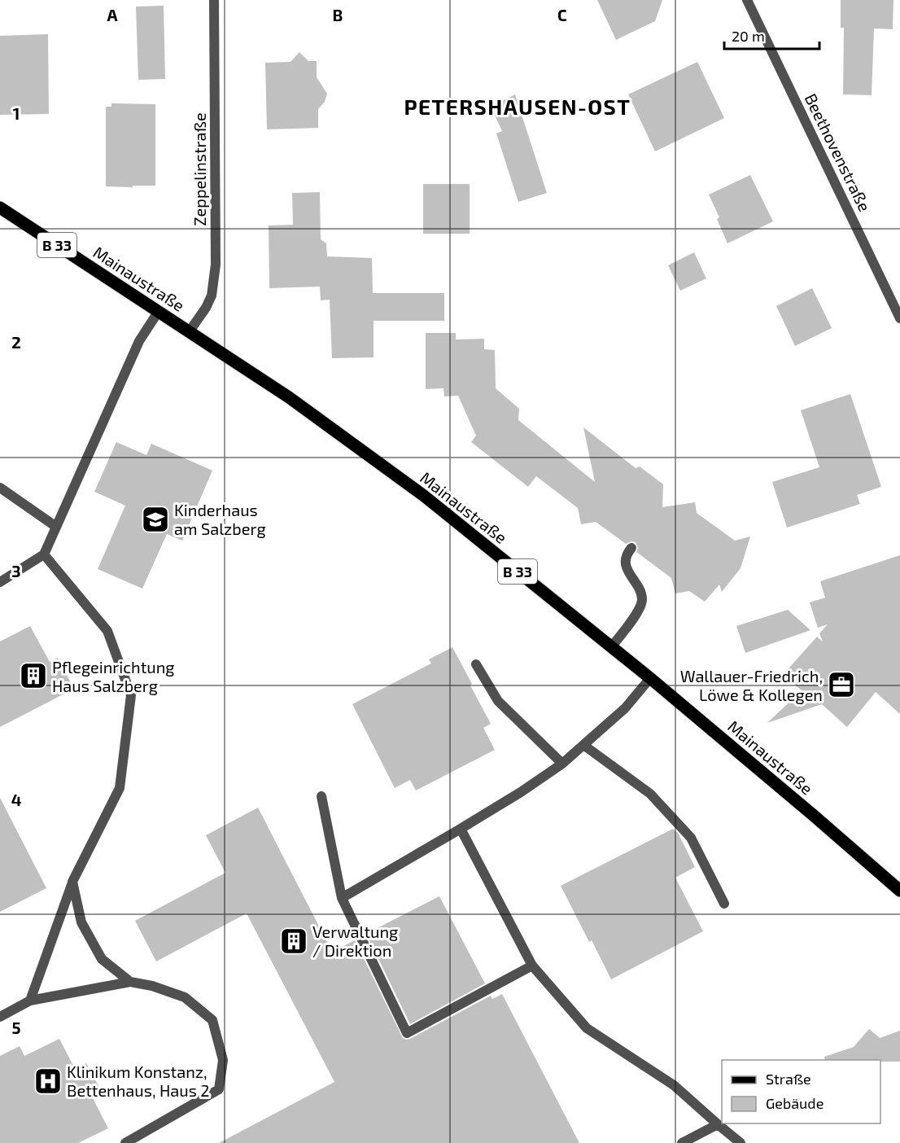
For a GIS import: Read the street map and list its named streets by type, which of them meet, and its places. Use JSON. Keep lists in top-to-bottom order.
{
  "streets": {
    "main road": ["B 33", "Mainaustraße"],
    "street": ["Beethovenstraße", "Zeppelinstraße"]
  },
  "crossings": [
    ["Zeppelinstraße", "Mainaustraße"]
  ],
  "districts": ["PETERSHAUSEN-OST"],
  "places": {
    "school or university": ["Kinderhaus am Salzberg"],
    "building": ["Pflegeinrichtung Haus Salzberg", "Verwaltung / Direktion"],
    "office": ["Wallauer-Friedrich, Löwe & Kollegen"],
    "hospital": ["Klinikum Konstanz, Bettenhaus, Haus 2"]
  },
  "legend": ["Straße", "Gebäude"],
  "scale_bar": "20 m",
  "grid": {
    "columns": ["A", "B", "C"],
    "rows": [
      "1",
      "2",
      "3",
      "4",
      "5"
    ]
  }
}
